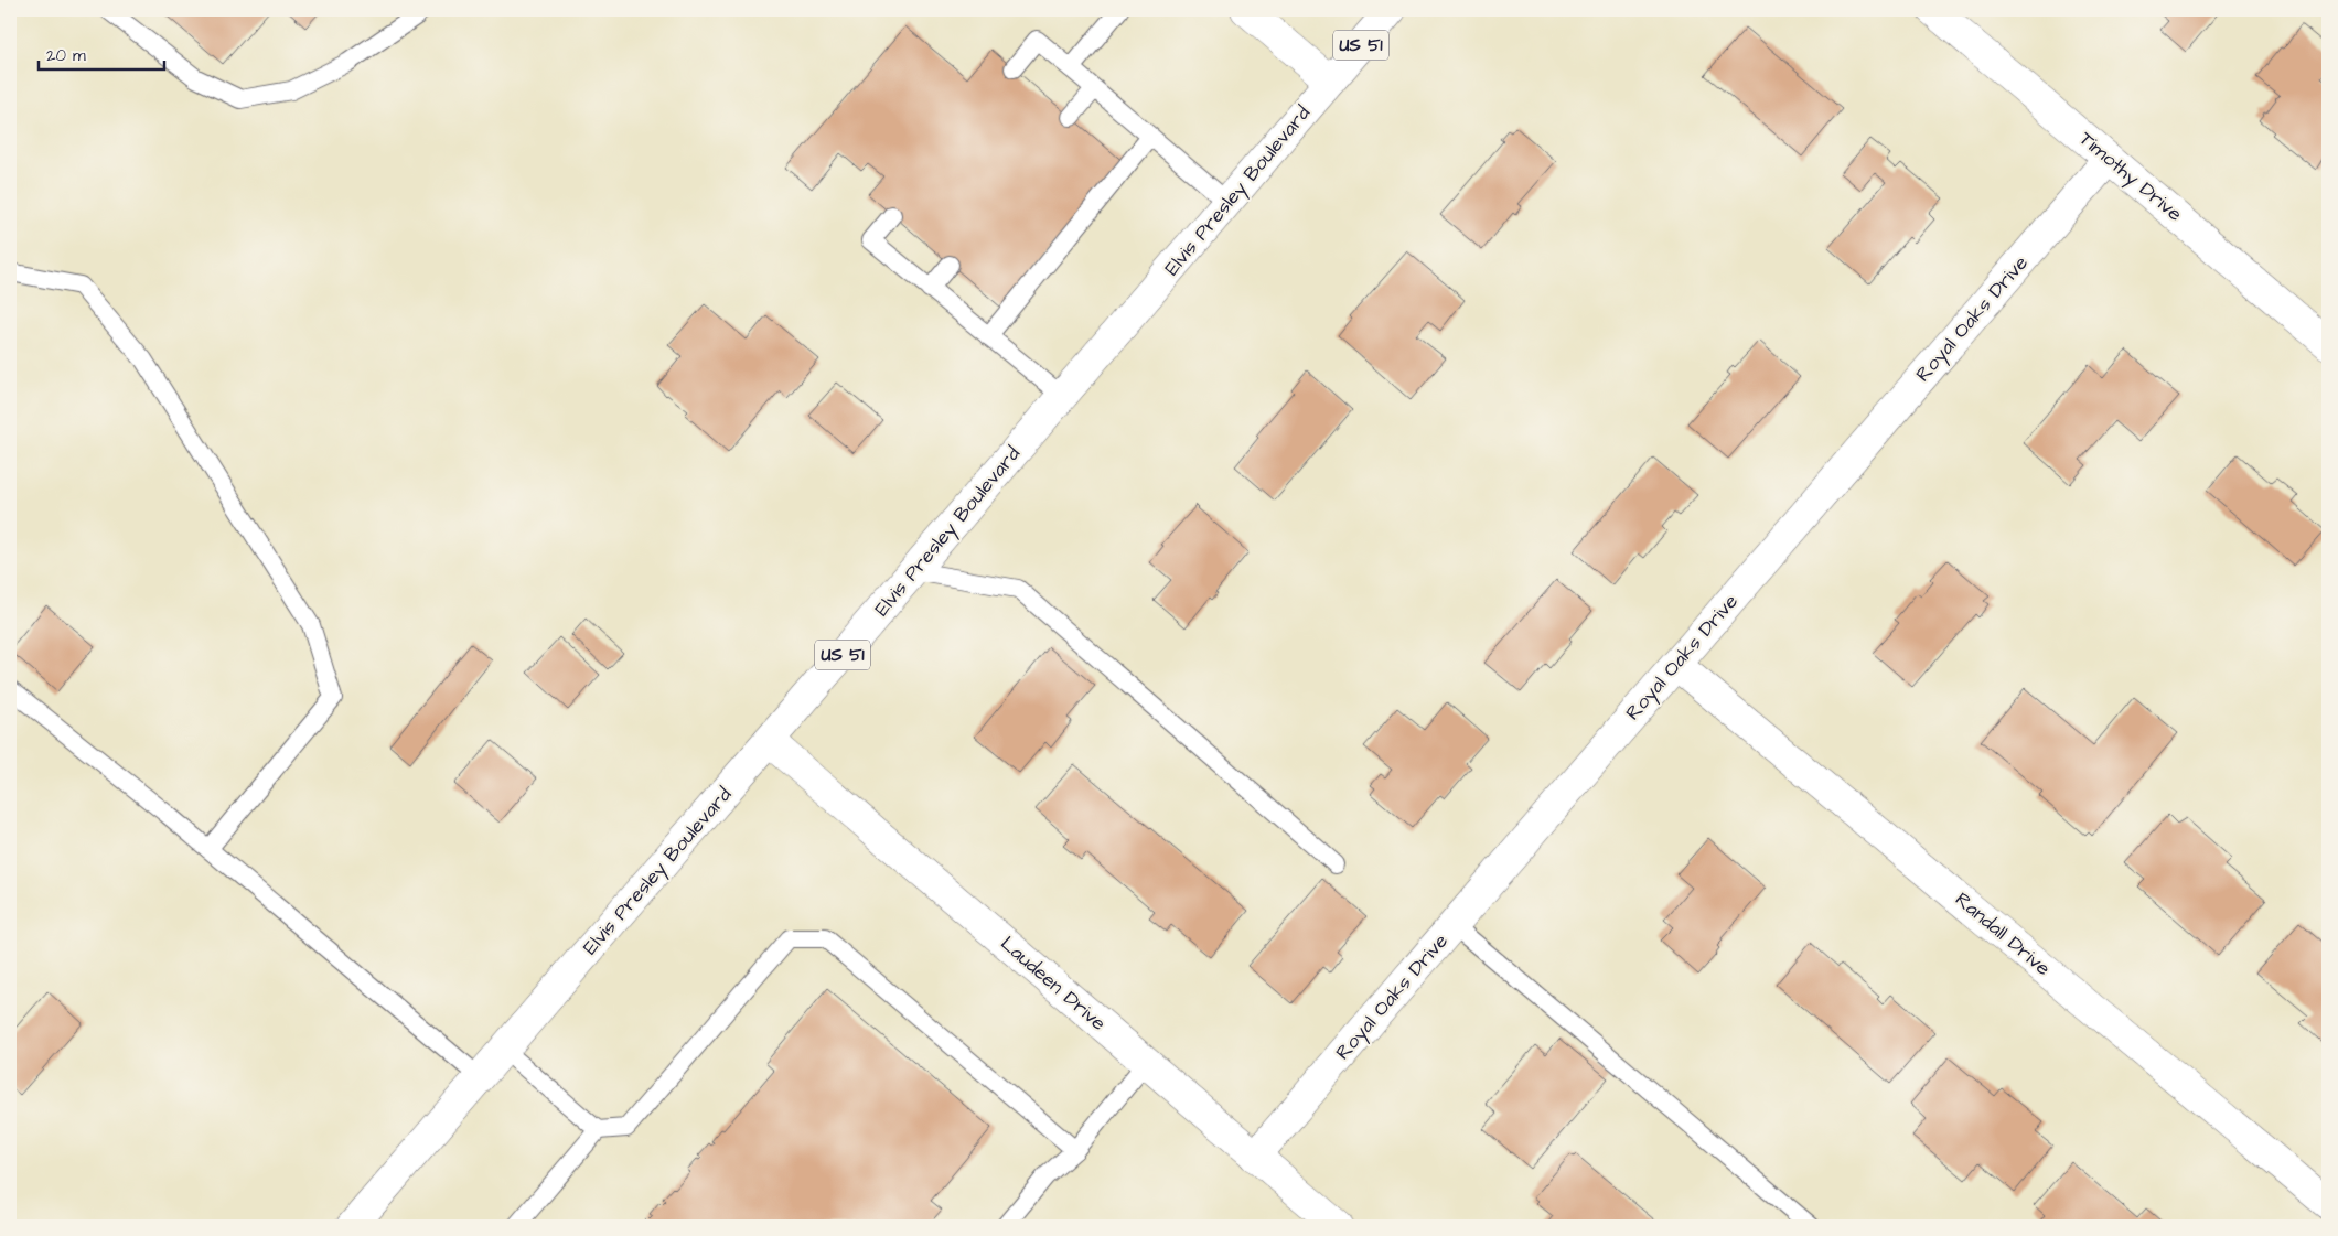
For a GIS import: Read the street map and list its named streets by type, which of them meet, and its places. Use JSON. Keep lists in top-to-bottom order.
{
  "streets": {
    "street": [
      "US 51",
      "Timothy Drive",
      "Elvis Presley Boulevard",
      "Royal Oaks Drive",
      "Randall Drive",
      "Laudeen Drive"
    ]
  },
  "crossings": [
    ["Timothy Drive", "Royal Oaks Drive"],
    ["Elvis Presley Boulevard", "Laudeen Drive"],
    ["Royal Oaks Drive", "Randall Drive"],
    ["Royal Oaks Drive", "Laudeen Drive"]
  ],
  "scale_bar": "20 m"
}
